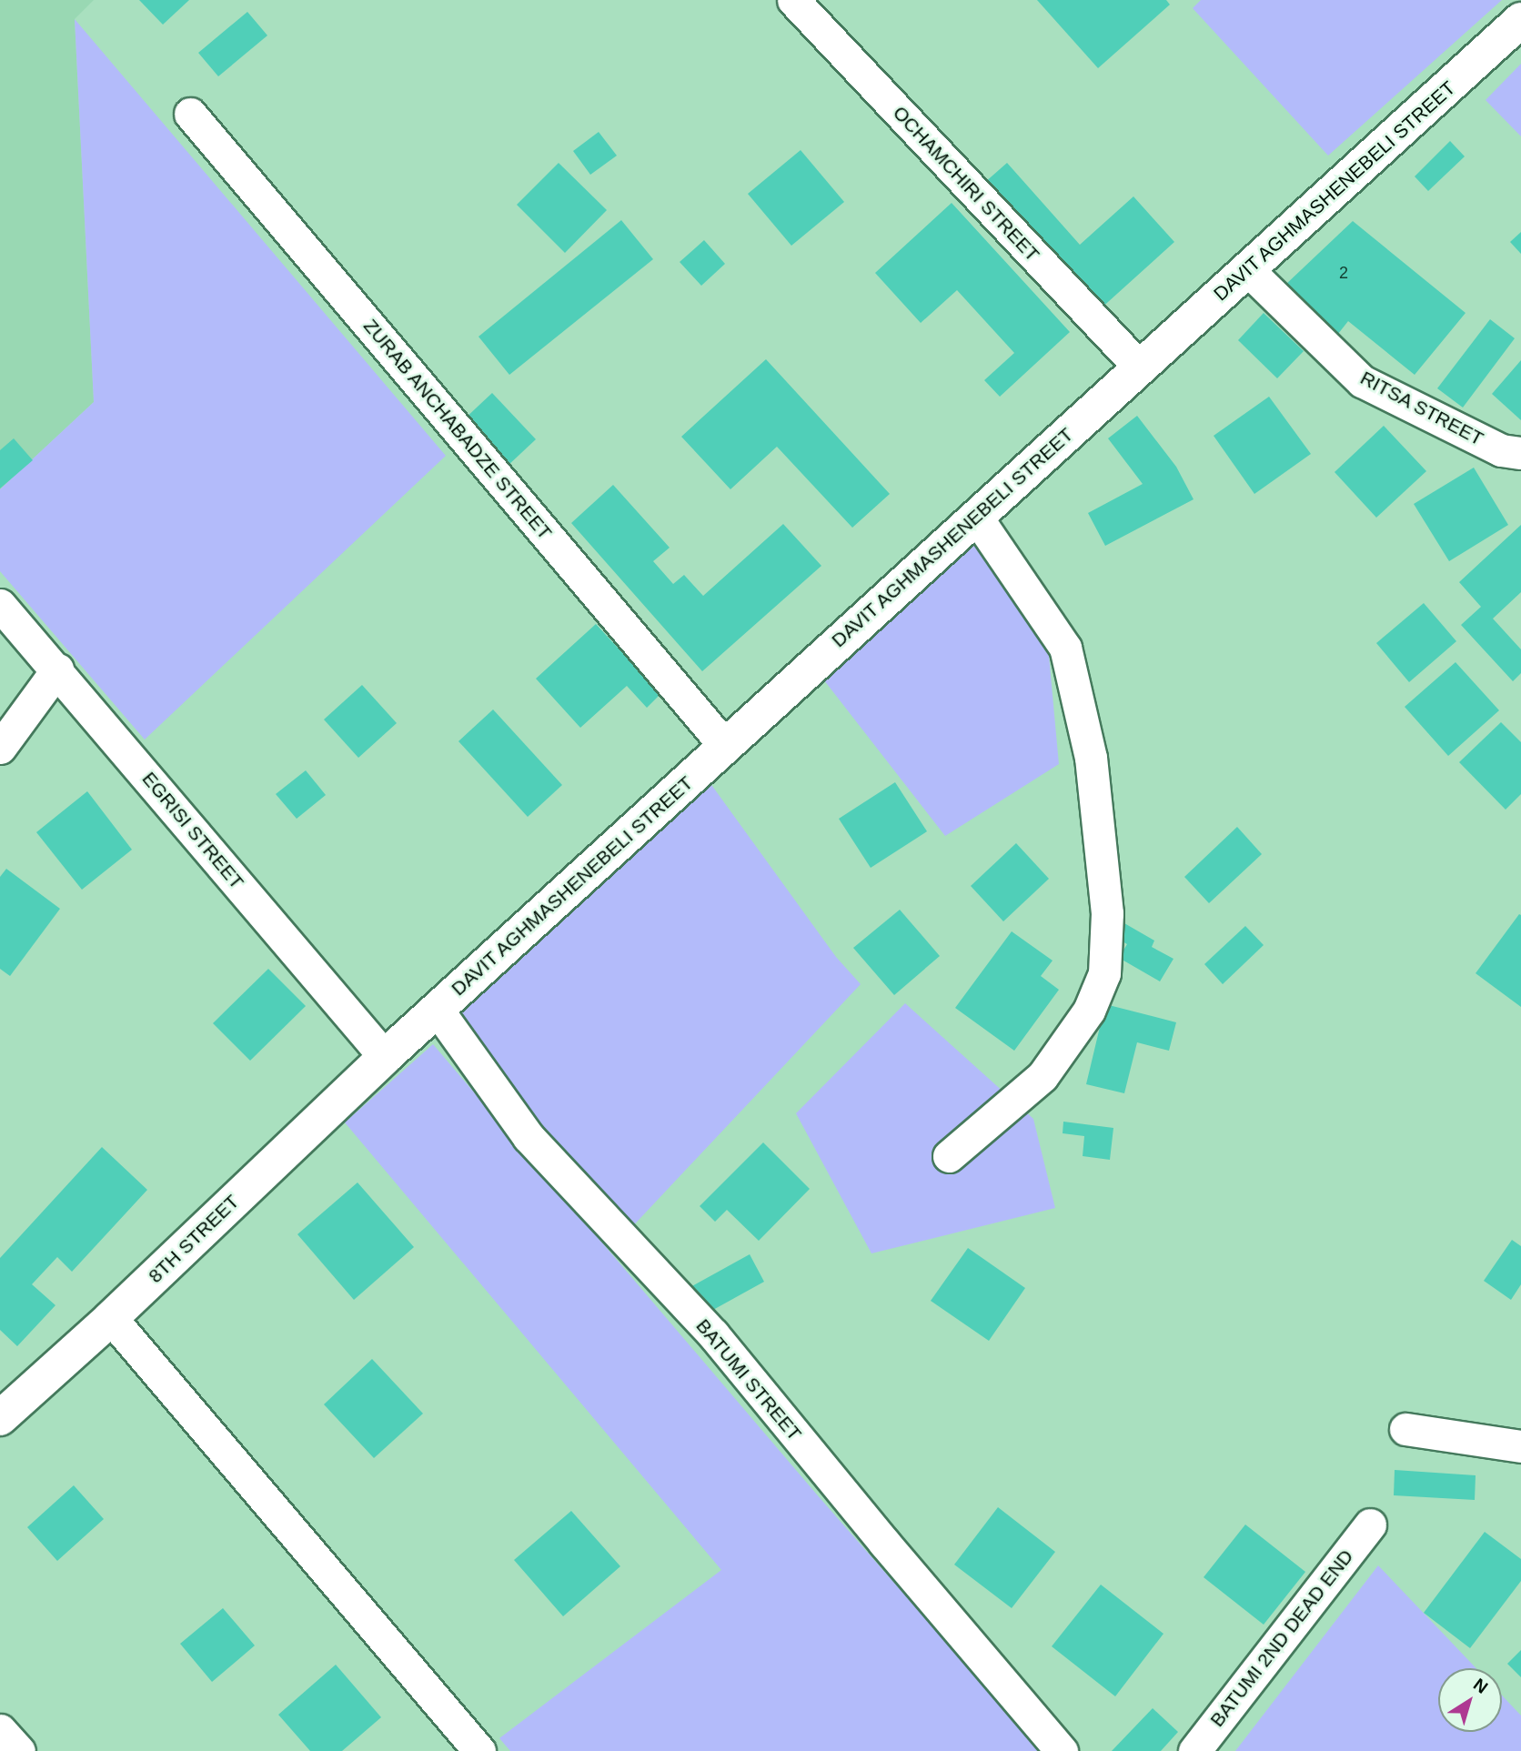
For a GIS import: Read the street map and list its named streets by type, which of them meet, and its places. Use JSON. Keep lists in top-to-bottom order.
{
  "streets": {
    "street": [
      "OCHAMCHIRI STREET",
      "DAVIT AGHMASHENEBELI STREET",
      "RITSA STREET",
      "ZURAB ANCHABADZE STREET",
      "EGRISI STREET",
      "8TH STREET",
      "BATUMI STREET",
      "BATUMI 2ND DEAD END"
    ]
  },
  "crossings": [
    ["OCHAMCHIRI STREET", "DAVIT AGHMASHENEBELI STREET"],
    ["DAVIT AGHMASHENEBELI STREET", "RITSA STREET"],
    ["DAVIT AGHMASHENEBELI STREET", "ZURAB ANCHABADZE STREET"],
    ["DAVIT AGHMASHENEBELI STREET", "EGRISI STREET"],
    ["DAVIT AGHMASHENEBELI STREET", "8TH STREET"],
    ["DAVIT AGHMASHENEBELI STREET", "BATUMI STREET"],
    ["EGRISI STREET", "8TH STREET"]
  ],
  "house_numbers": ["2"],
  "north": "top right"
}
